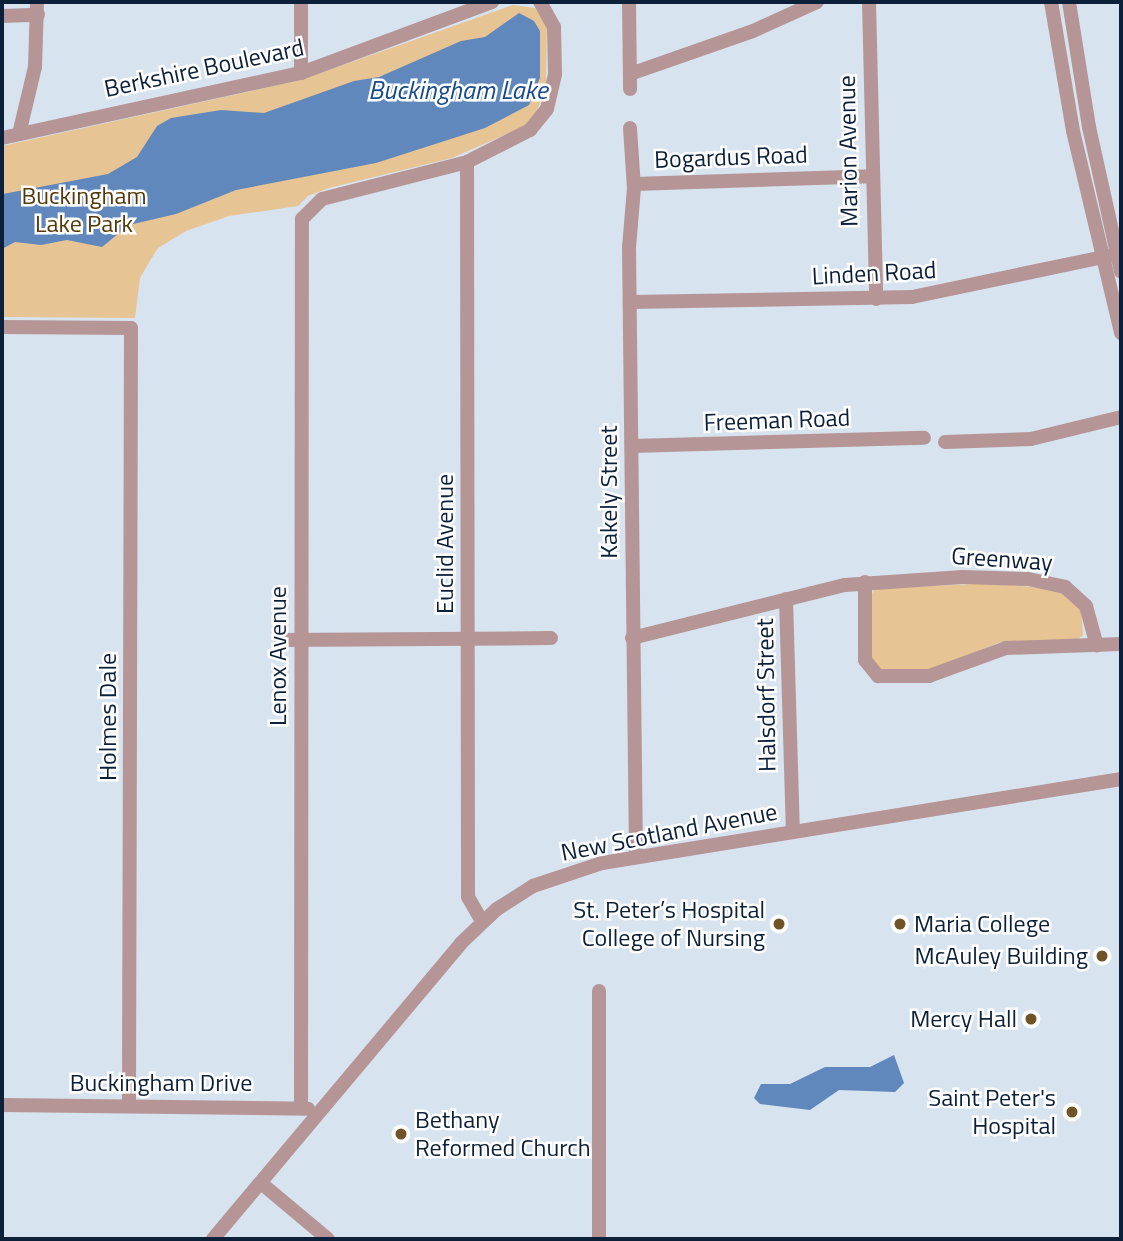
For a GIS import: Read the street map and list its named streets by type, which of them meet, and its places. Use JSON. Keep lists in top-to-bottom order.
{
  "streets": {
    "street": [
      "Berkshire Boulevard",
      "Marion Avenue",
      "Bogardus Road",
      "Linden Road",
      "Freeman Road",
      "Kakely Street",
      "Euclid Avenue",
      "Greenway",
      "Lenox Avenue",
      "Halsdorf Street",
      "Holmes Dale",
      "New Scotland Avenue",
      "Buckingham Drive"
    ]
  },
  "crossings": [
    ["Marion Avenue", "Bogardus Road"],
    ["Marion Avenue", "Linden Road"],
    ["Bogardus Road", "Kakely Street"],
    ["Linden Road", "Kakely Street"],
    ["Freeman Road", "Kakely Street"],
    ["Kakely Street", "Greenway"],
    ["Kakely Street", "New Scotland Avenue"],
    ["Euclid Avenue", "Lenox Avenue"],
    ["Euclid Avenue", "New Scotland Avenue"],
    ["Greenway", "Halsdorf Street"],
    ["Lenox Avenue", "Buckingham Drive"],
    ["Halsdorf Street", "New Scotland Avenue"],
    ["Holmes Dale", "Buckingham Drive"]
  ],
  "water": ["Buckingham Lake"],
  "parks": ["Buckingham Lake Park"],
  "places": [
    "St. Peter’s Hospital College of Nursing",
    "Maria College",
    "McAuley Building",
    "Mercy Hall",
    "Saint Peter's Hospital",
    "Bethany Reformed Church"
  ]
}
